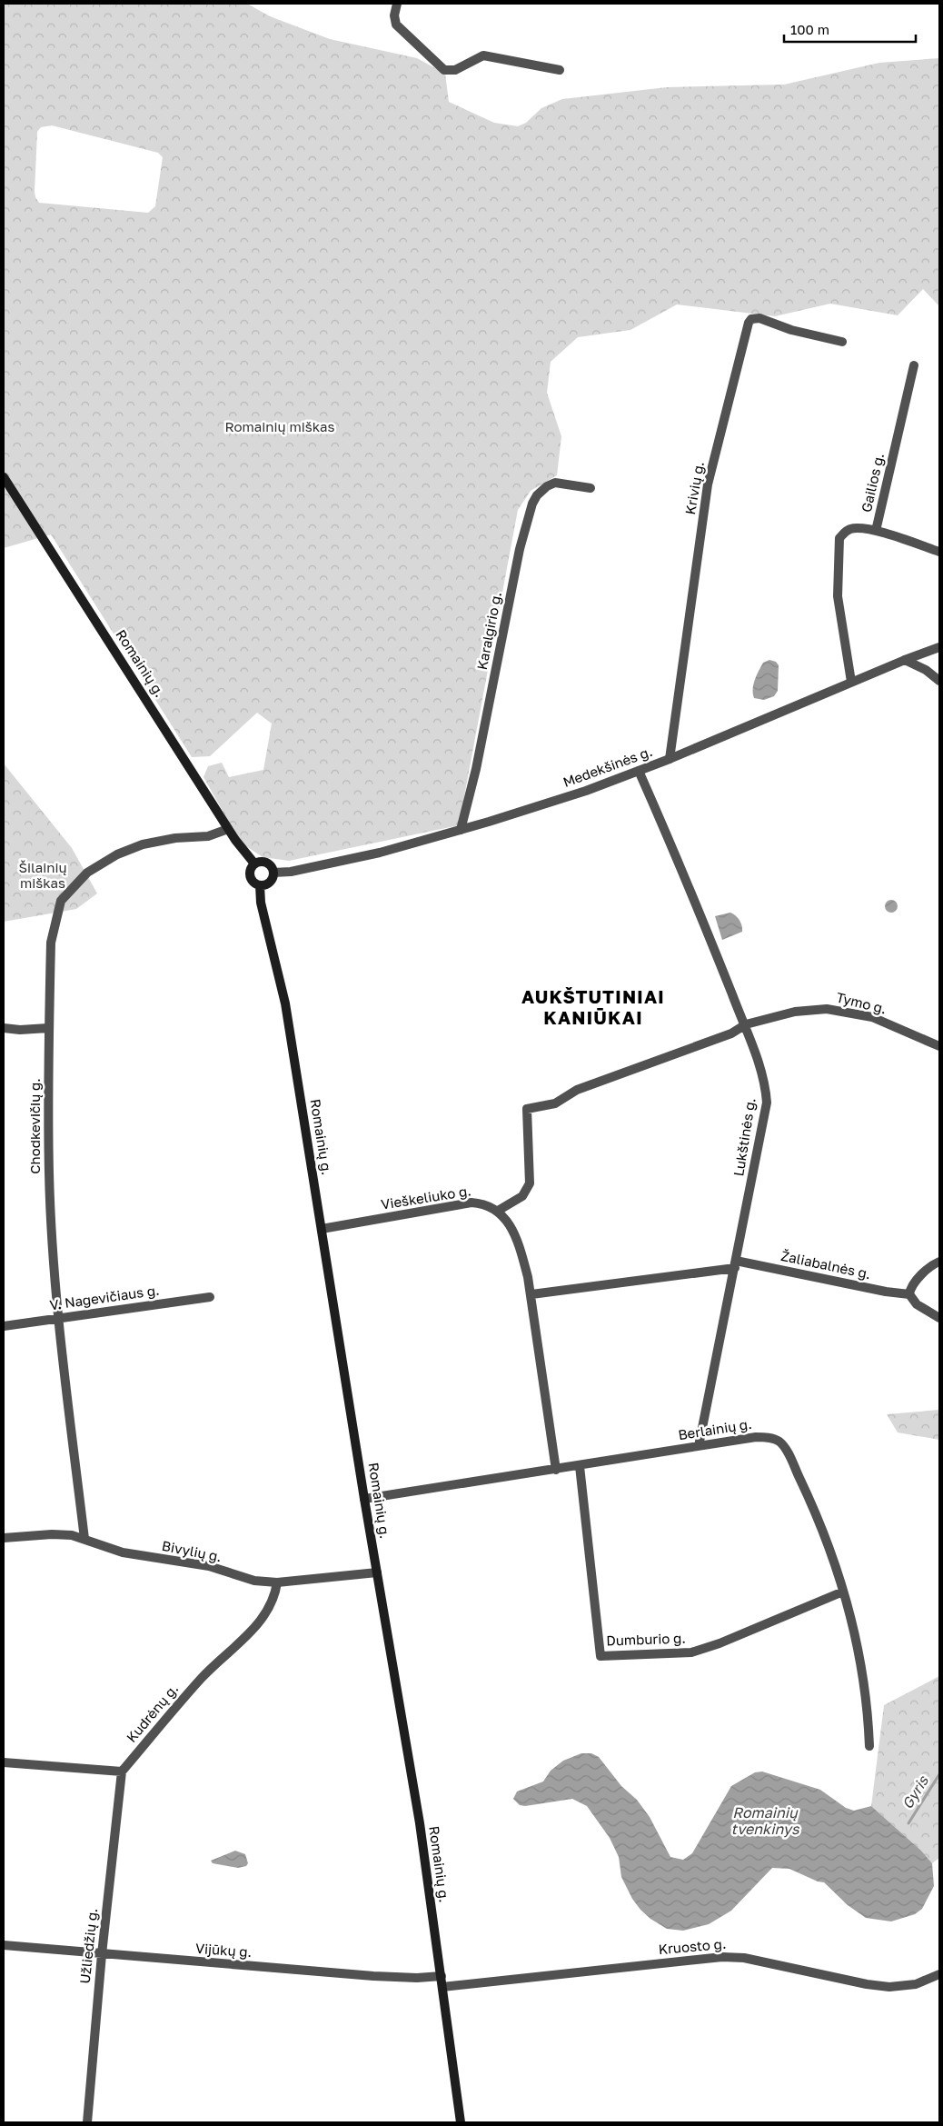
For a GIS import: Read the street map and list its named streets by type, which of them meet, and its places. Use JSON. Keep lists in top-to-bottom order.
{
  "streets": {
    "main road": ["Romainių g."],
    "street": [
      "Gailios g.",
      "Krivių g.",
      "Karalgirio g.",
      "Medekšinės g.",
      "Tymo g.",
      "Chodkevičių g.",
      "Lukštinės g.",
      "Vieškeliuko g.",
      "Žaliabalnės g.",
      "V. Nagevičiaus g.",
      "Berlainių g.",
      "Bivylių g.",
      "Dumburio g.",
      "Kudrėnų g.",
      "Užliedžių g.",
      "Kruosto g.",
      "Vijūkų g."
    ]
  },
  "crossings": [
    ["Gailios g.", "Medekšinės g."],
    ["Krivių g.", "Medekšinės g."],
    ["Karalgirio g.", "Medekšinės g."],
    ["Romainių g.", "Medekšinės g."],
    ["Romainių g.", "Chodkevičių g."],
    ["Romainių g.", "Vieškeliuko g."],
    ["Romainių g.", "Berlainių g."],
    ["Romainių g.", "Bivylių g."],
    ["Romainių g.", "Kruosto g."],
    ["Romainių g.", "Vijūkų g."],
    ["Medekšinės g.", "Lukštinės g."],
    ["Tymo g.", "Lukštinės g."],
    ["Tymo g.", "Vieškeliuko g."],
    ["Chodkevičių g.", "V. Nagevičiaus g."],
    ["Chodkevičių g.", "Bivylių g."],
    ["Lukštinės g.", "Žaliabalnės g."],
    ["Lukštinės g.", "Berlainių g."],
    ["Berlainių g.", "Dumburio g."],
    ["Bivylių g.", "Kudrėnų g."],
    ["Kudrėnų g.", "Užliedžių g."],
    ["Užliedžių g.", "Vijūkų g."]
  ],
  "districts": ["AUKŠTUTINIAI KANIŪKAI"],
  "water": ["Gyris", "Romainių tvenkinys"],
  "parks": ["Romainių miškas", "Šilainių miškas"],
  "scale_bar": "100 m"
}
